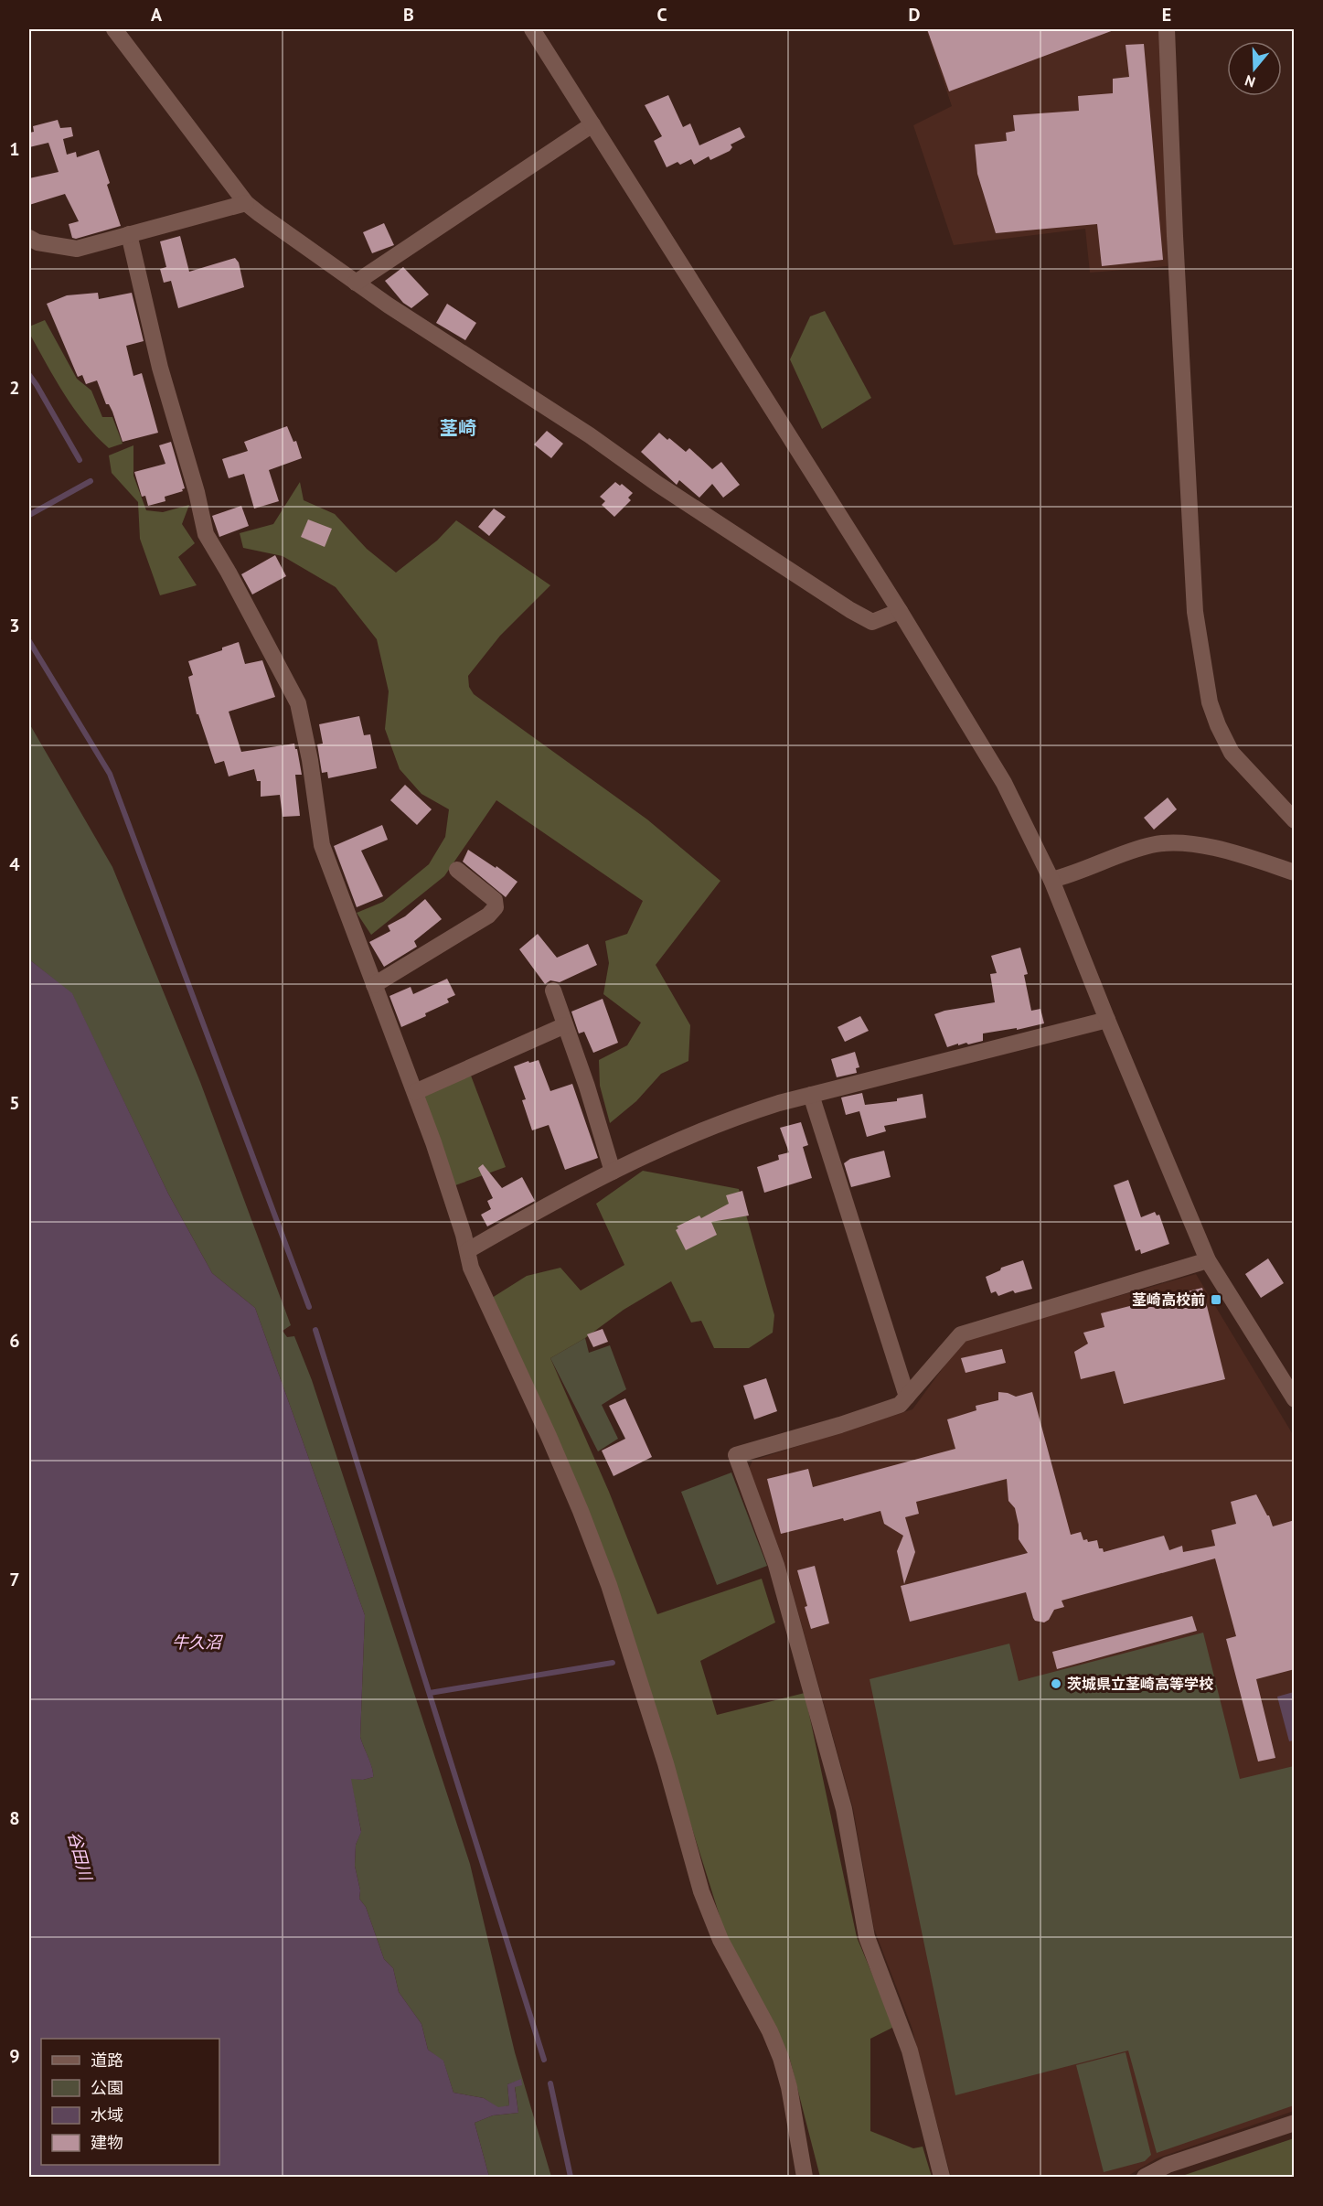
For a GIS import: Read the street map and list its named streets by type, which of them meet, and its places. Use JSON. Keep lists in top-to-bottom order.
{
  "districts": ["茎崎"],
  "water": ["牛久沼", "谷田川"],
  "places": {
    "transit": ["茎崎高校前"],
    "other": ["茨城県立茎崎高等学校"]
  },
  "legend": [
    "道路",
    "公園",
    "水域",
    "建物"
  ],
  "north": "bottom",
  "grid": {
    "columns": [
      "A",
      "B",
      "C",
      "D",
      "E"
    ],
    "rows": [
      "1",
      "2",
      "3",
      "4",
      "5",
      "6",
      "7",
      "8",
      "9"
    ]
  }
}
